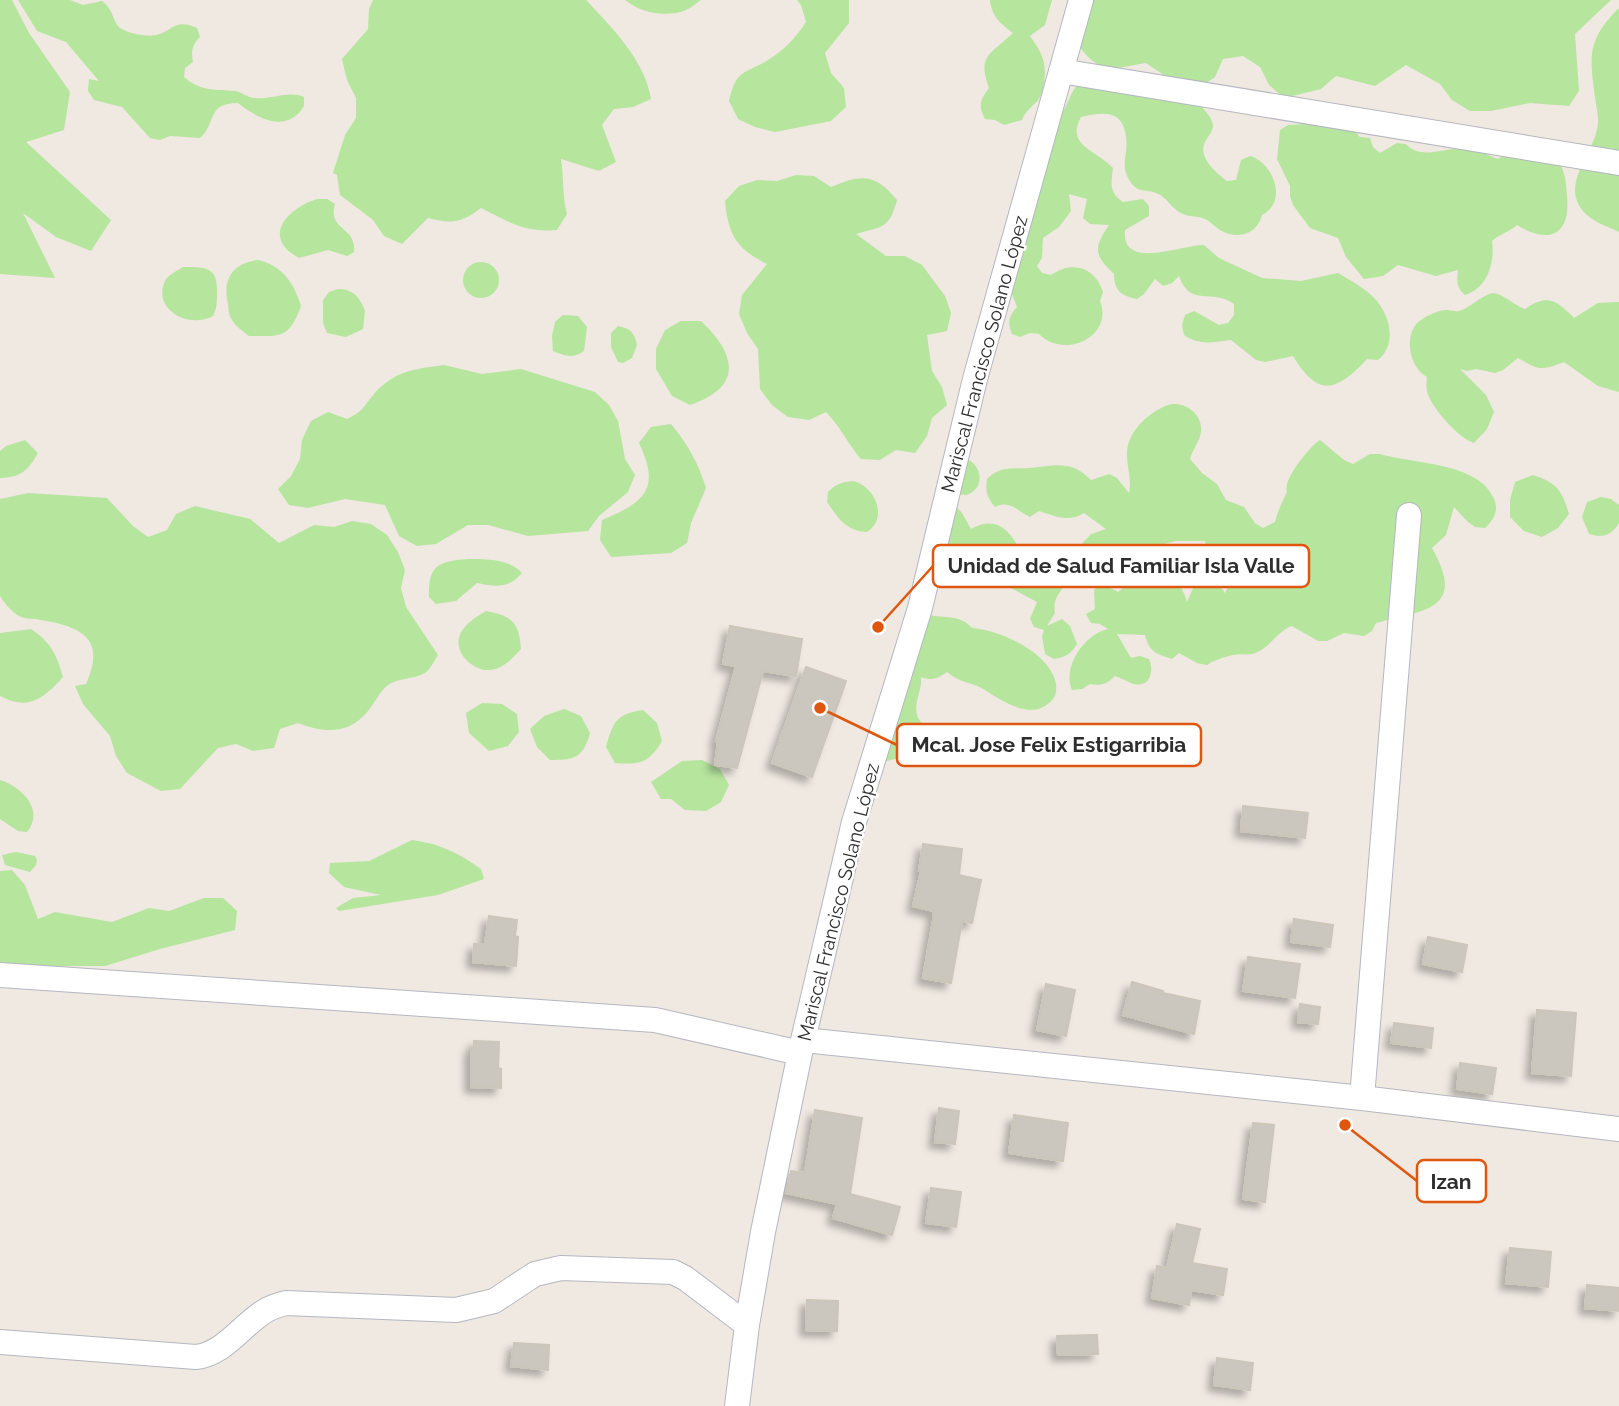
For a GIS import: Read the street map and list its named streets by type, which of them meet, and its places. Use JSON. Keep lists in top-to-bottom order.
{
  "streets": {
    "street": ["Mariscal Francisco Solano López"]
  },
  "places": ["Unidad de Salud Familiar Isla Valle", "Mcal. Jose Felix Estigarribia", "Izan"]
}
